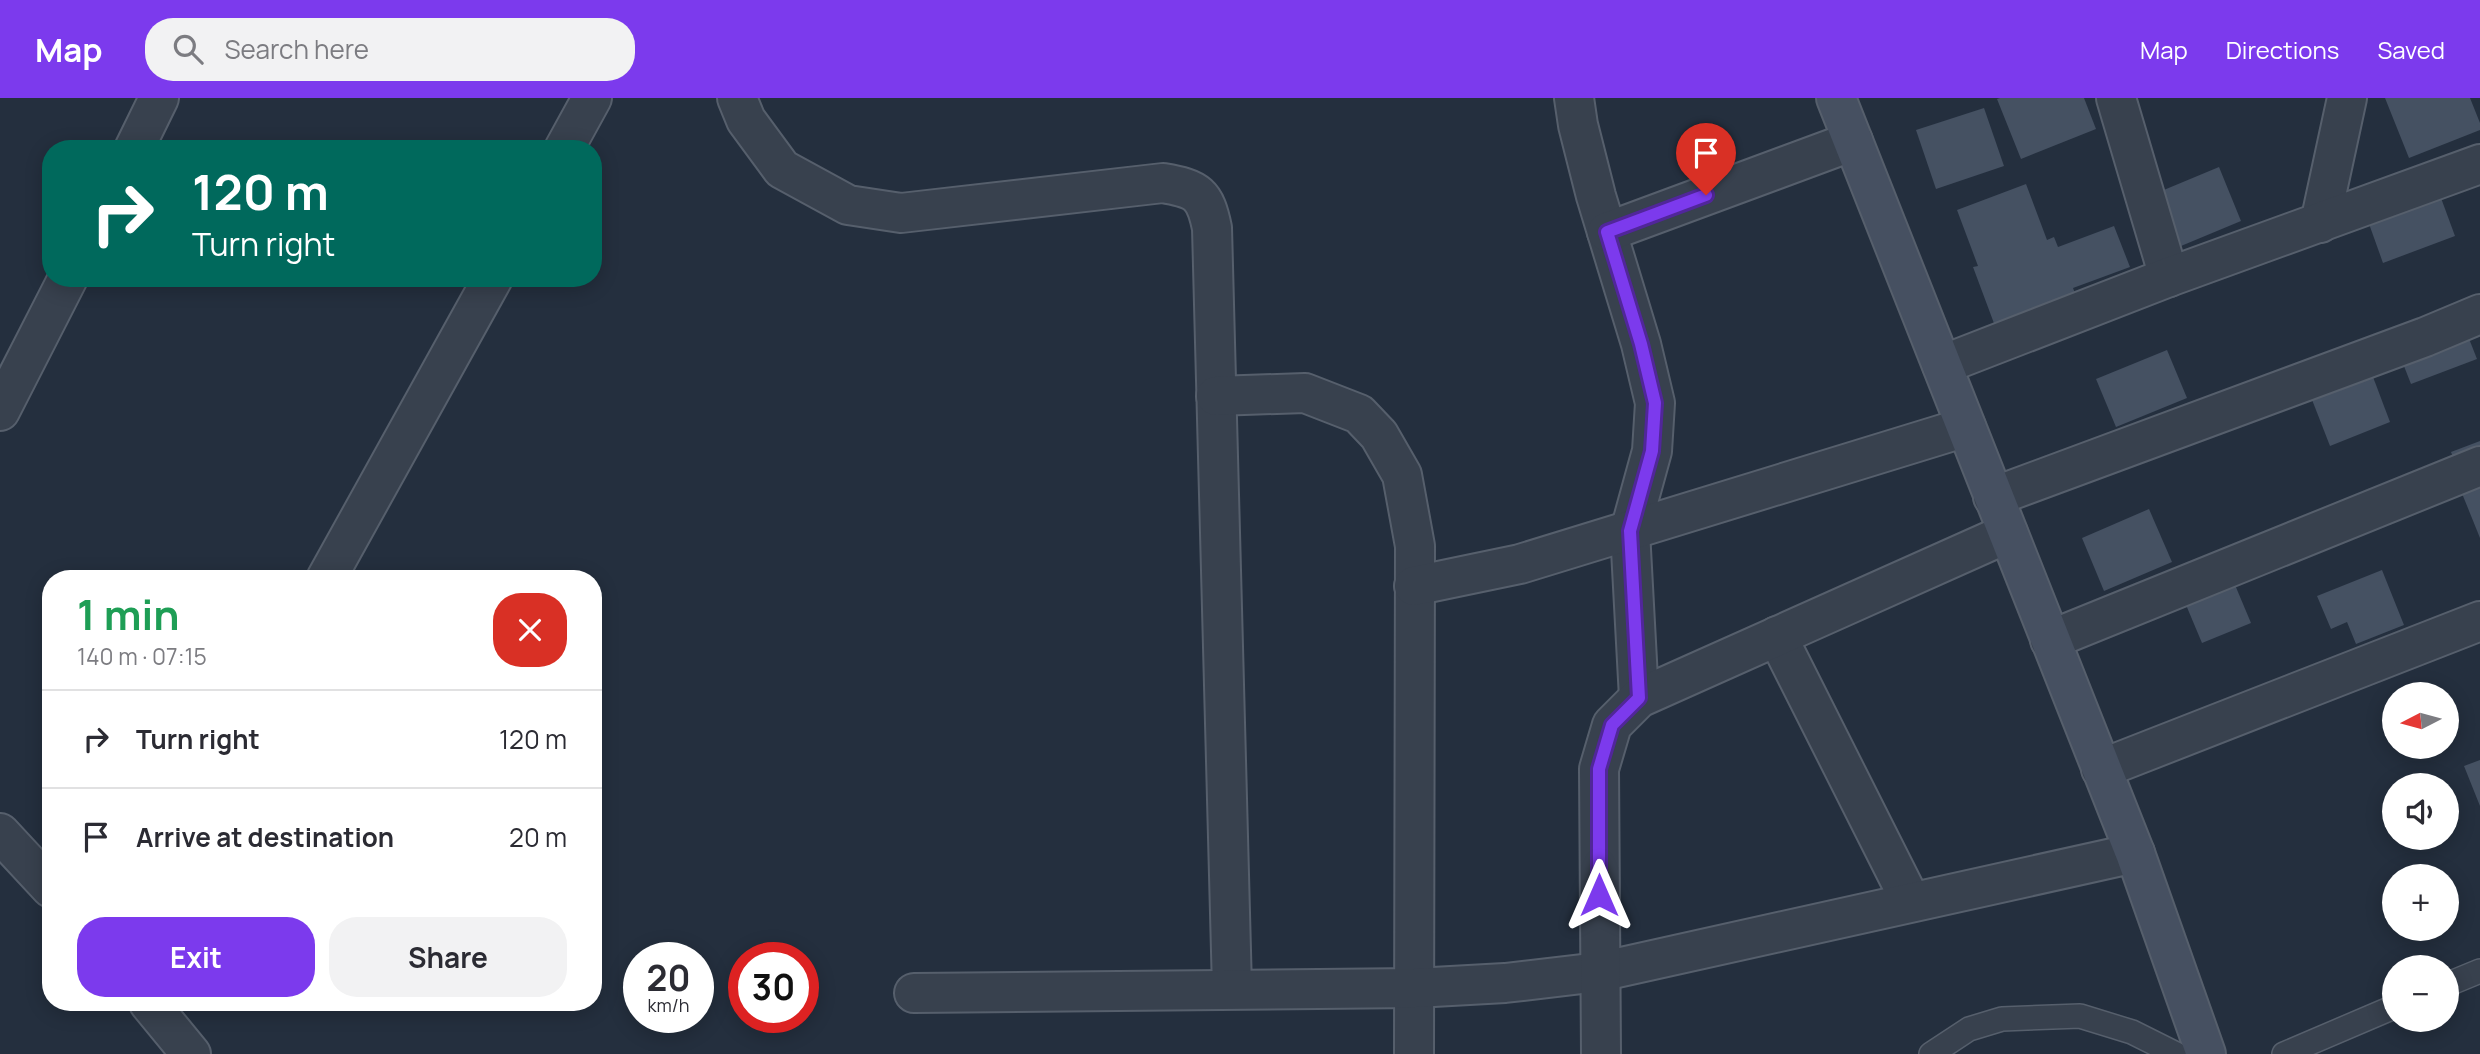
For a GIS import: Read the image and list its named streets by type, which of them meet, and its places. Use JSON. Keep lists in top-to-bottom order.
{
  "north": "left",
  "page": {
    "header": "Map",
    "search": "Search here",
    "nav": ["Map", "Directions", "Saved"],
    "turn": ["120 m", "Turn right"],
    "heading": ["1 min", "140 m · 07:15"],
    "map_buttons": ["+", "−"],
    "list": [
      {
        "name": "Turn right",
        "value": "120 m"
      },
      {
        "name": "Arrive at destination",
        "value": "20 m"
      }
    ],
    "buttons": ["Exit", "Share"],
    "speed": "20 km/h",
    "limit": "30"
  }
}
